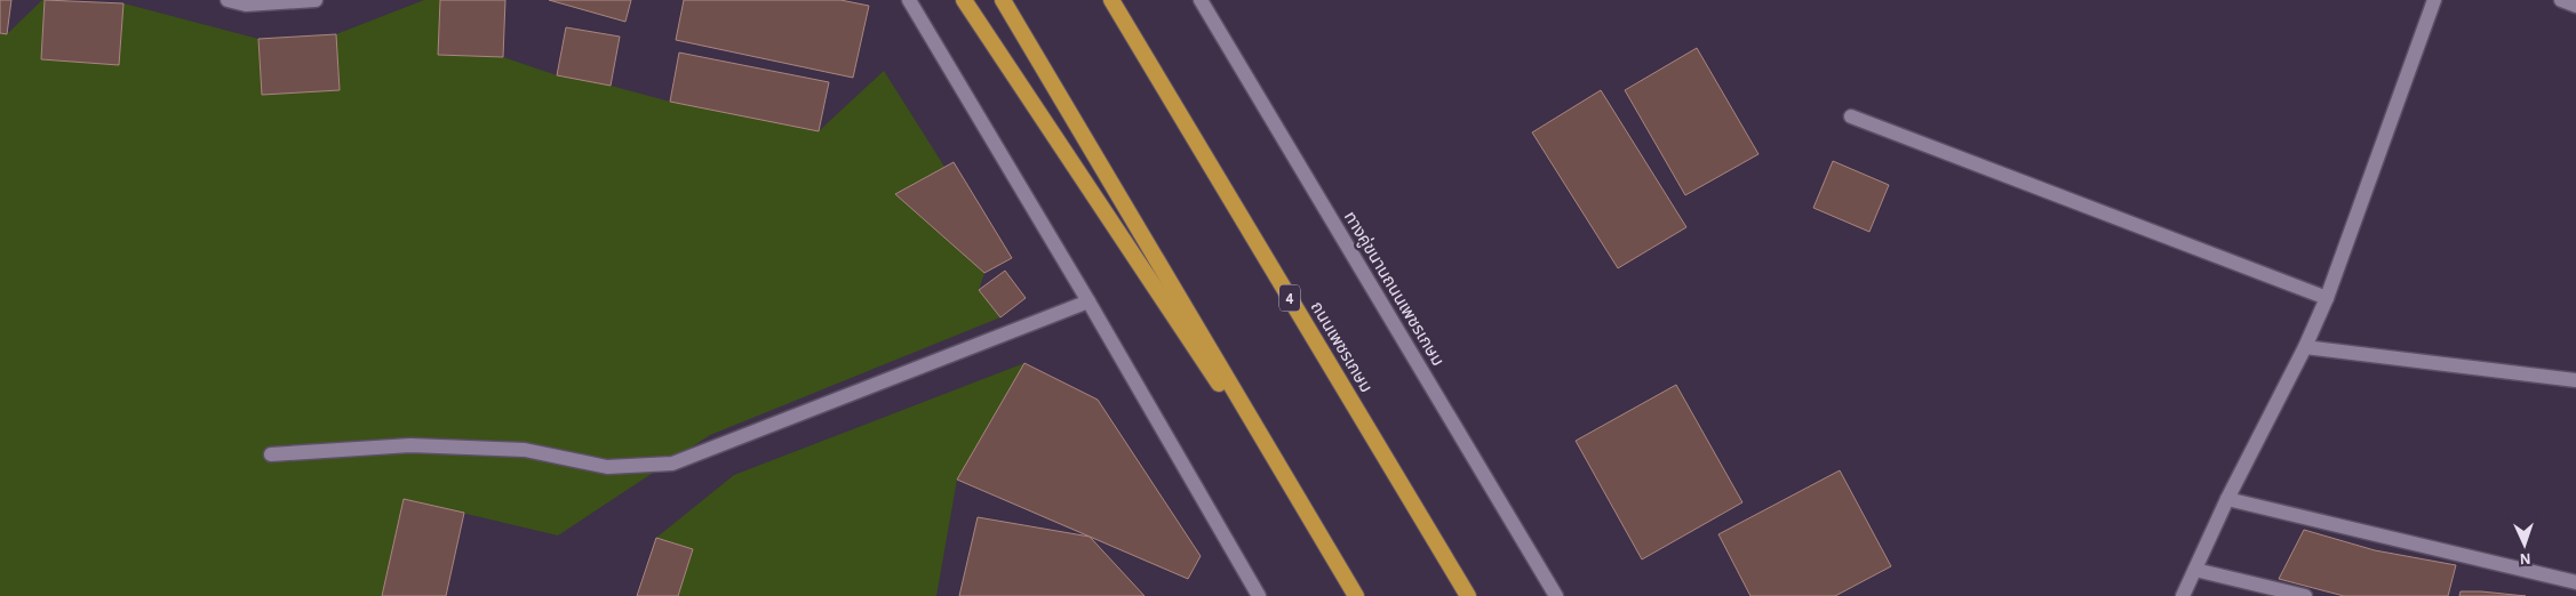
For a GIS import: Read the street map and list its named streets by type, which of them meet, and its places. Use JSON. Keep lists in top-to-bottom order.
{
  "streets": {
    "highway": ["4", "ถนนเพชรเกษม"],
    "street": ["ทางคู่ขนานถนนเพชรเกษม"]
  },
  "north": "bottom"
}
